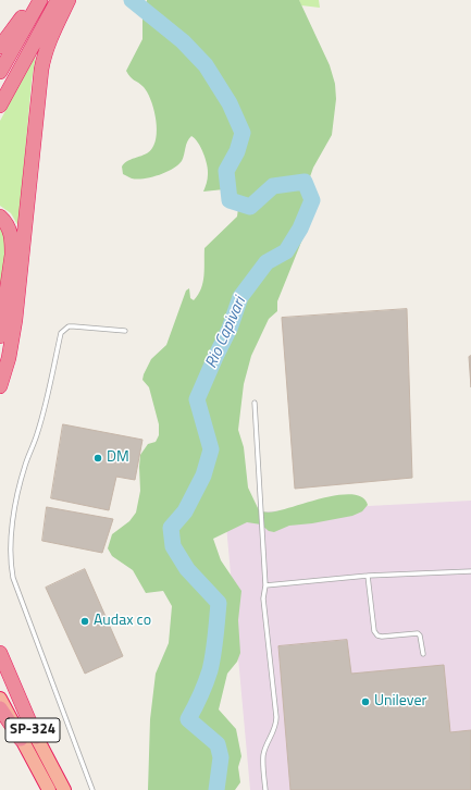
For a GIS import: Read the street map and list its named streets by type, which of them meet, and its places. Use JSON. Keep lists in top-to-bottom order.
{
  "streets": {
    "highway": ["SP-324"]
  },
  "water": ["Rio Capivari"],
  "places": ["DM", "Audax co", "Unilever"]
}
